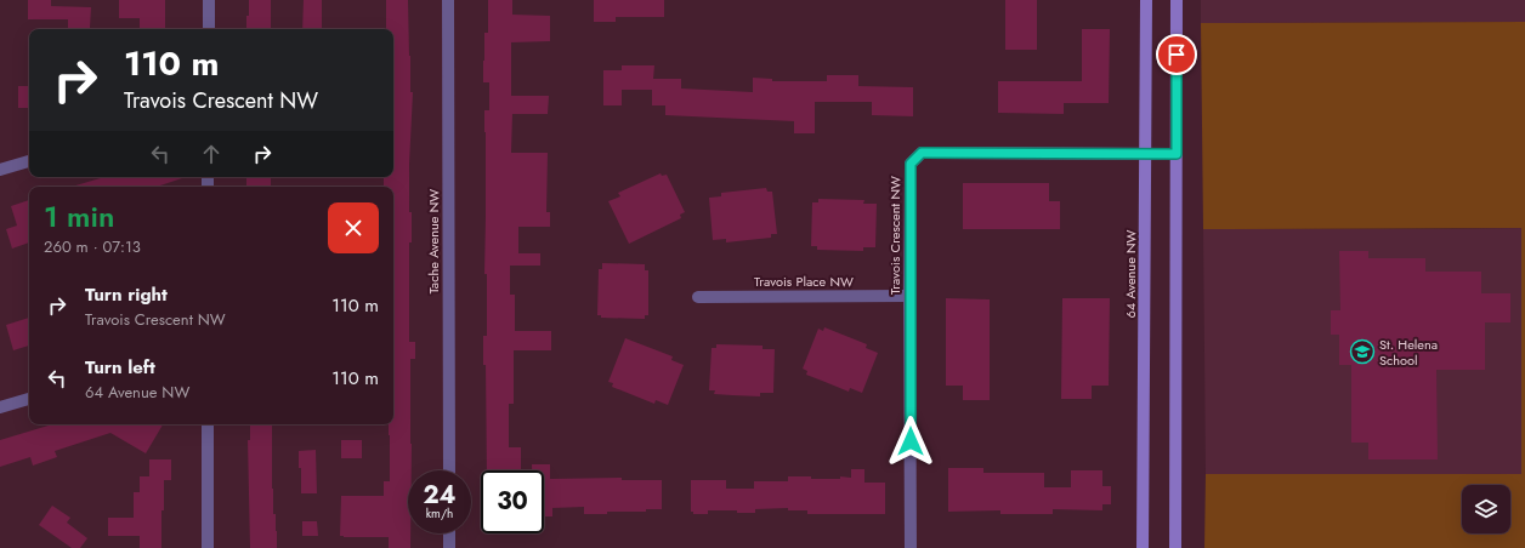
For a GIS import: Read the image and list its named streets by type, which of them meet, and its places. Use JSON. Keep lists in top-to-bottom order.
{
  "streets": {
    "main road": ["64 Avenue NW"],
    "street": ["Travois Crescent NW", "Tache Avenue NW", "Travois Place NW"]
  },
  "crossings": [
    ["Travois Crescent NW", "64 Avenue NW"],
    ["Travois Crescent NW", "Travois Place NW"]
  ],
  "places": {
    "school or university": ["St. Helena School"]
  },
  "page": {
    "turn": ["110 m", "Travois Crescent NW"],
    "heading": ["1 min", "260 m · 07:13"],
    "list": [
      {
        "name": "Turn right",
        "note": "Travois Crescent NW",
        "value": "110 m"
      },
      {
        "name": "Turn left",
        "note": "64 Avenue NW",
        "value": "110 m"
      }
    ],
    "speed": "24 km/h",
    "limit": "30"
  }
}
